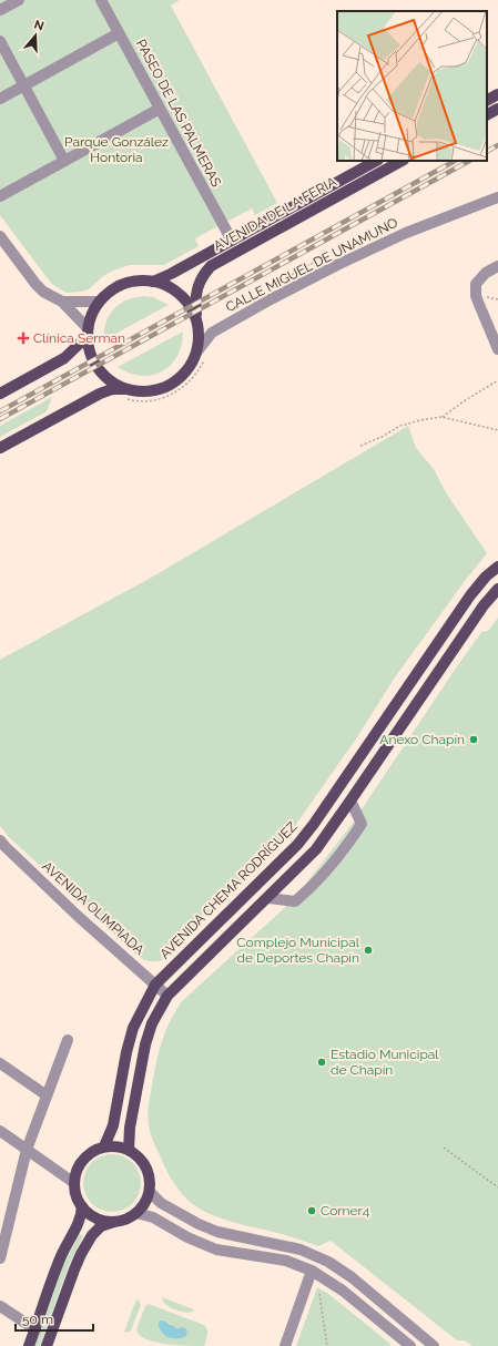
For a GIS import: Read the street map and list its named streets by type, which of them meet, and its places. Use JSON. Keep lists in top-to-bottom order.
{
  "streets": {
    "main road": ["AVENIDA DE LA FERIA", "AVENIDA CHEMA RODRÍGUEZ"],
    "street": ["PASEO DE LAS PALMERAS", "CALLE MIGUEL DE UNAMUNO", "AVENIDA OLIMPIADA"]
  },
  "crossings": [
    ["PASEO DE LAS PALMERAS", "AVENIDA DE LA FERIA"],
    ["AVENIDA DE LA FERIA", "CALLE MIGUEL DE UNAMUNO"],
    ["AVENIDA CHEMA RODRÍGUEZ", "AVENIDA OLIMPIADA"]
  ],
  "parks": ["Parque González Hontoria"],
  "places": {
    "health": ["Clínica Serman"],
    "other": [
      "Anexo Chapín",
      "Complejo Municipal de Deportes Chapín",
      "Estadio Municipal de Chapín",
      "Corner4"
    ]
  },
  "scale_bar": "50 m",
  "north": "top"
}
